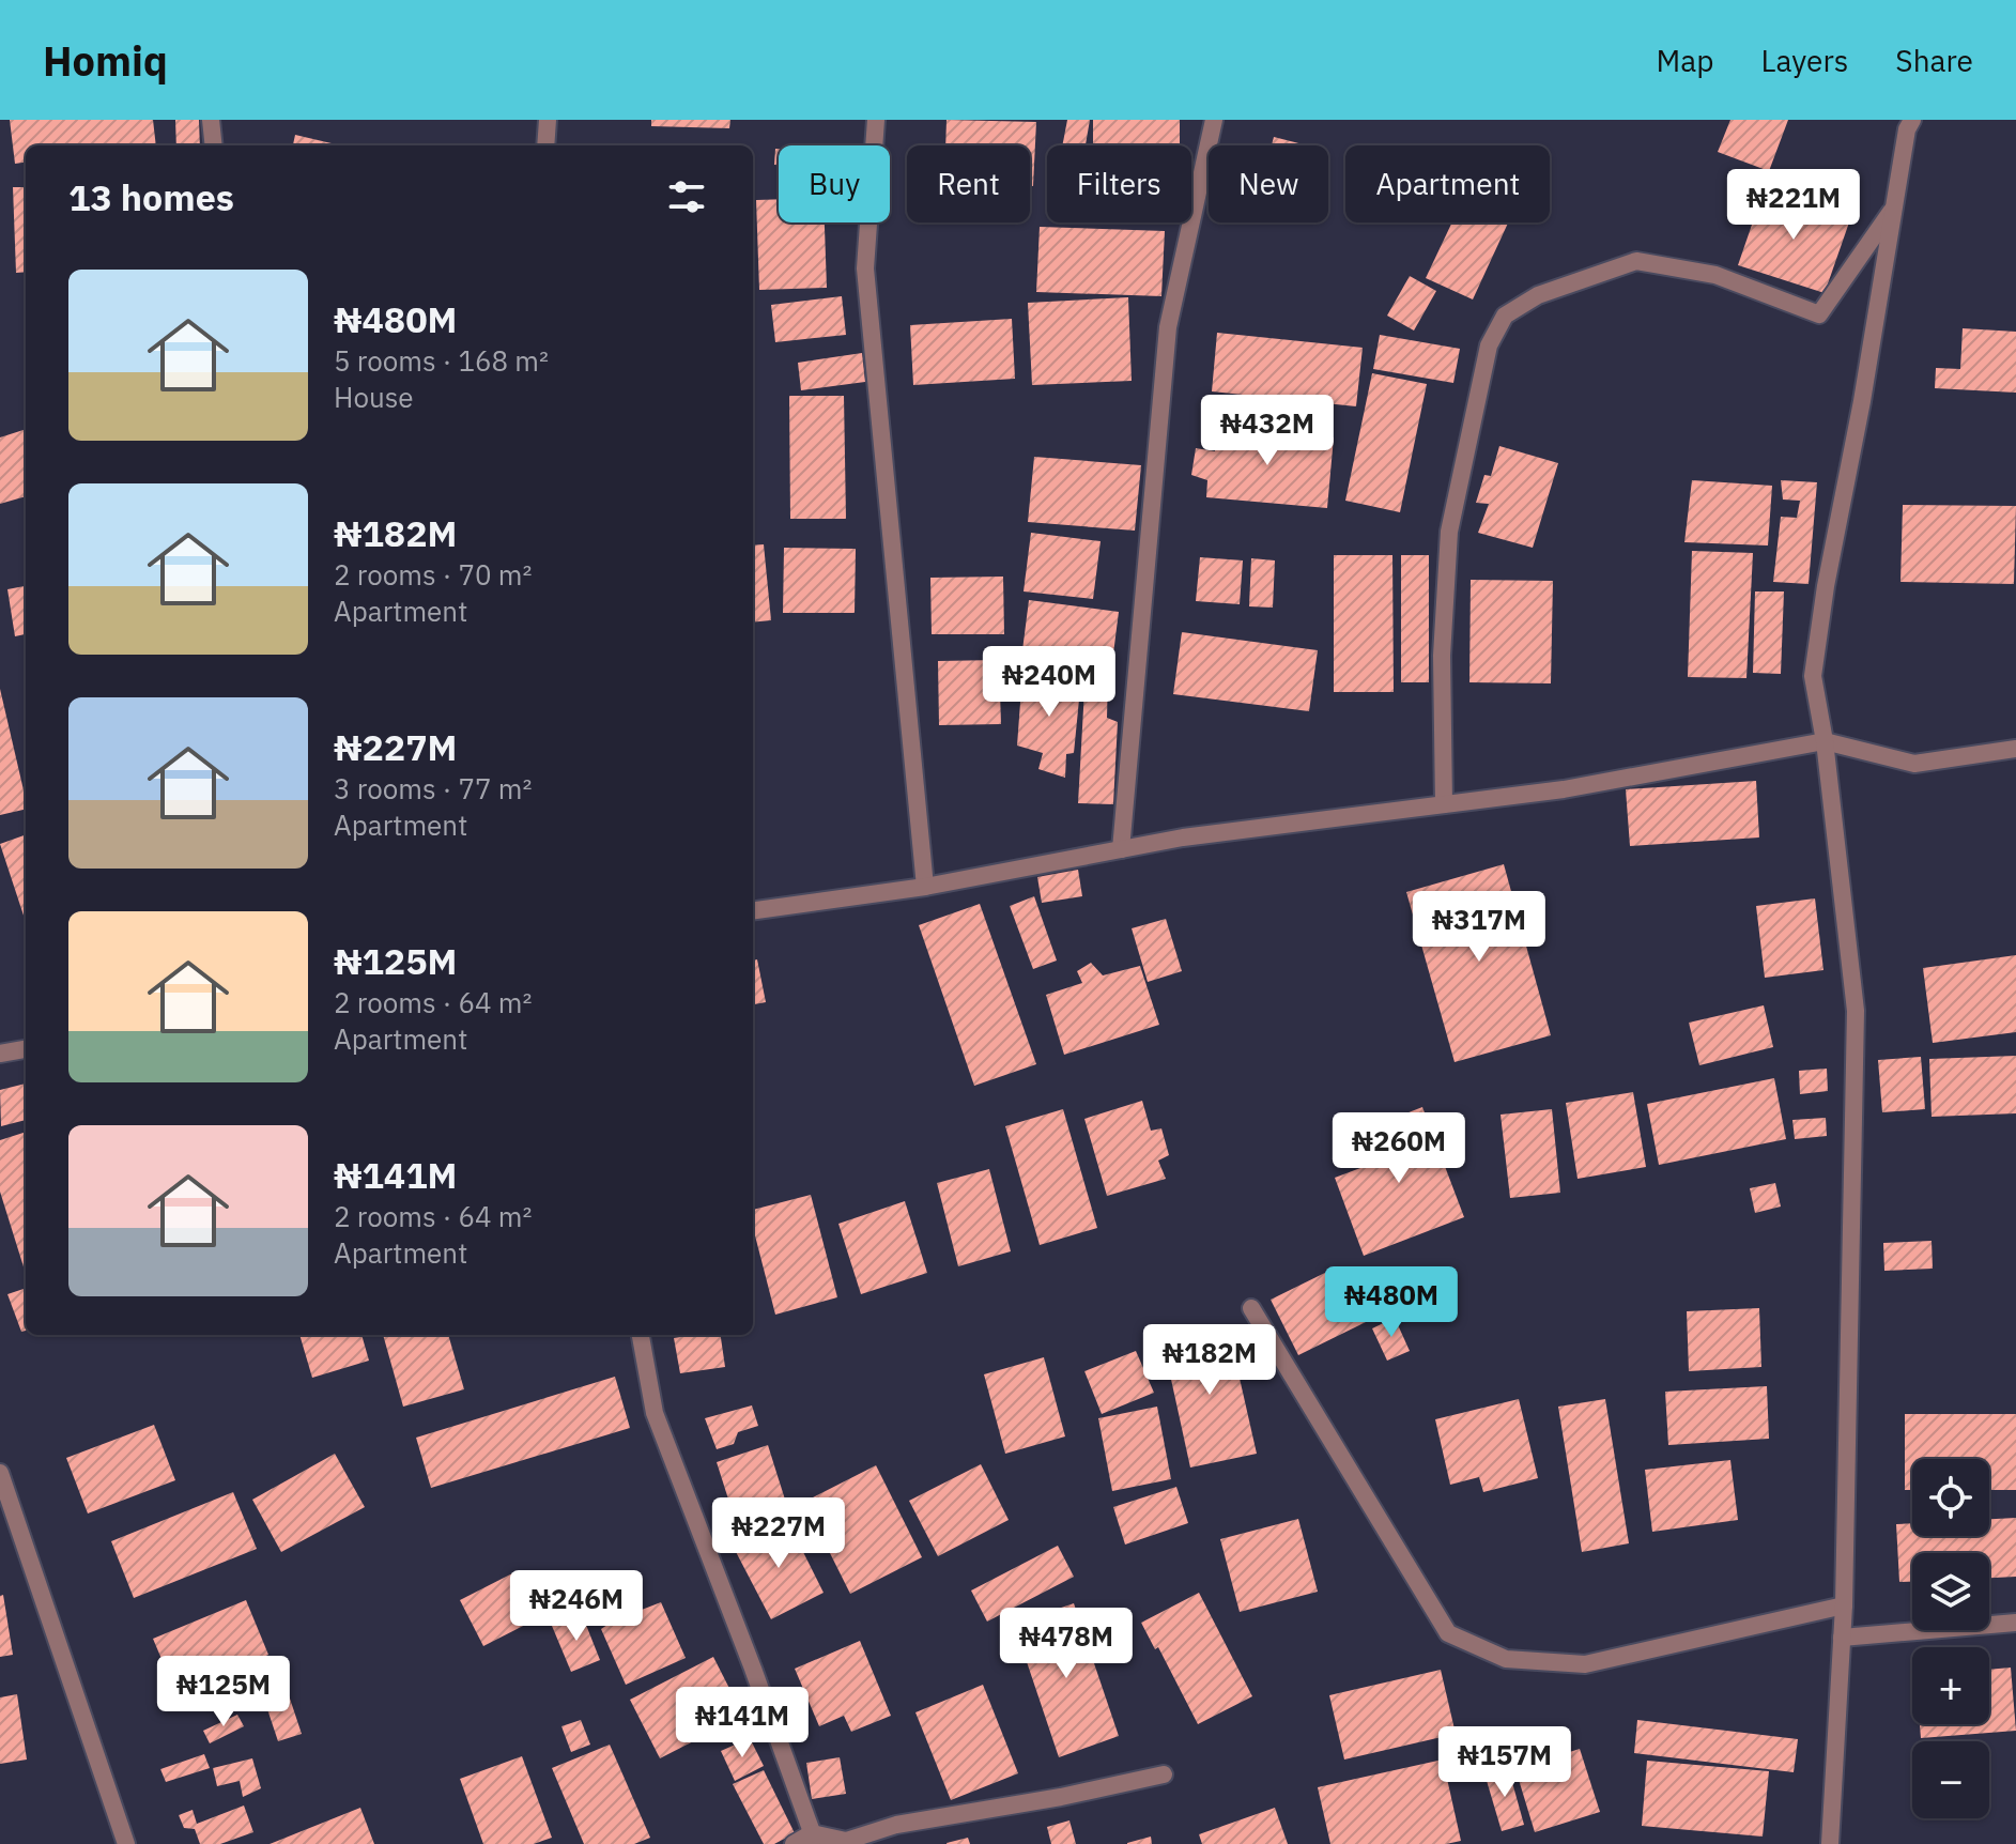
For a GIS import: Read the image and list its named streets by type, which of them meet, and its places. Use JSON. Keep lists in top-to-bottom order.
{
  "page": {
    "header": "Homiq",
    "nav": ["Map", "Layers", "Share"],
    "chip": [
      "Buy",
      "Rent",
      "Filters",
      "New",
      "Apartment"
    ],
    "heading": "13 homes",
    "price": [
      "₦221M",
      "₦432M",
      "₦240M",
      "₦317M",
      "₦260M",
      "₦480M",
      "₦182M",
      "₦227M",
      "₦246M",
      "₦478M",
      "₦125M",
      "₦141M",
      "₦157M"
    ],
    "list": [
      {
        "name": "₦480M",
        "note": "5 rooms · 168 m² · House"
      },
      {
        "name": "₦182M",
        "note": "2 rooms · 70 m² · Apartment"
      },
      {
        "name": "₦227M",
        "note": "3 rooms · 77 m² · Apartment"
      },
      {
        "name": "₦125M",
        "note": "2 rooms · 64 m² · Apartment"
      },
      {
        "name": "₦141M",
        "note": "2 rooms · 64 m² · Apartment"
      }
    ],
    "map_buttons": ["+", "−"]
  }
}
